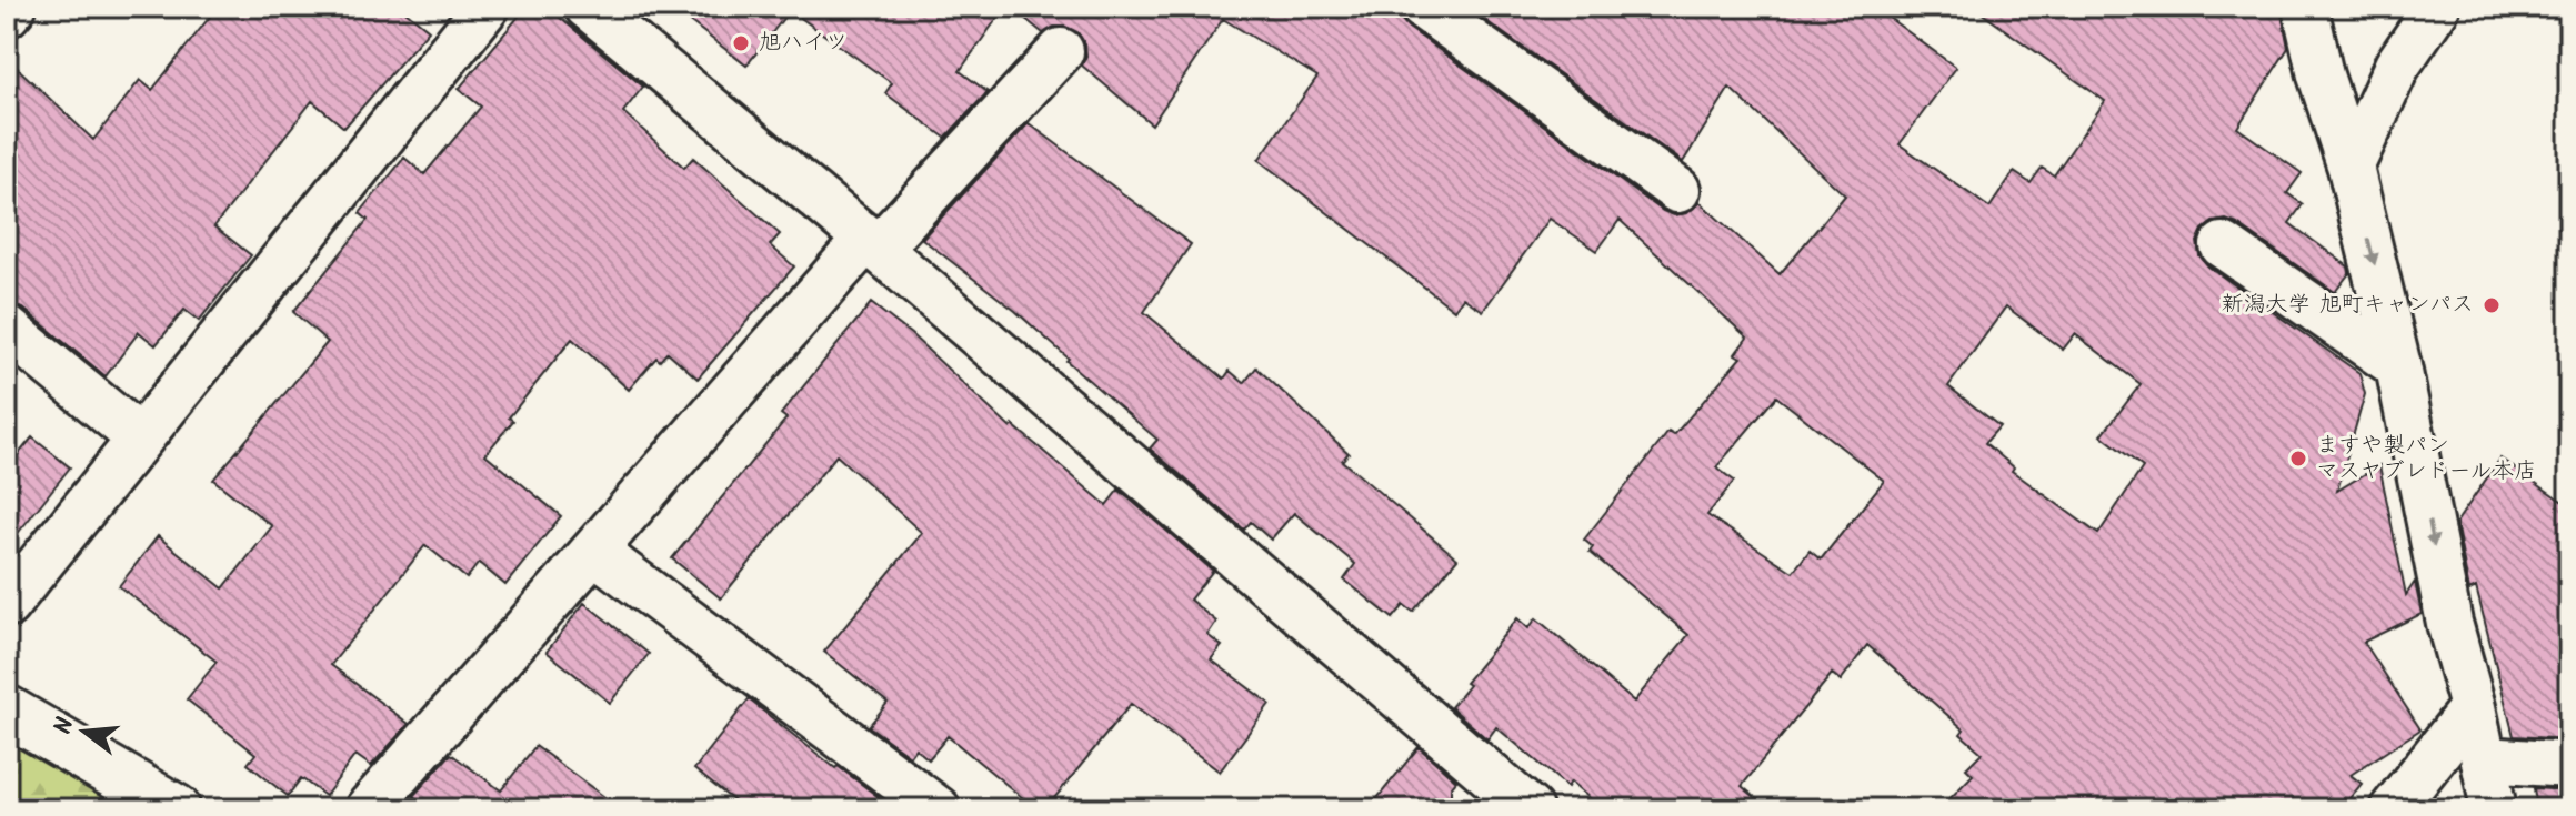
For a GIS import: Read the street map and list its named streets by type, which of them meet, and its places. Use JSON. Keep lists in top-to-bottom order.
{
  "places": ["旭ハイツ", "新潟大学 旭町キャンパス", "ますや製パン マスヤブレドール本店"],
  "north": "left"
}
